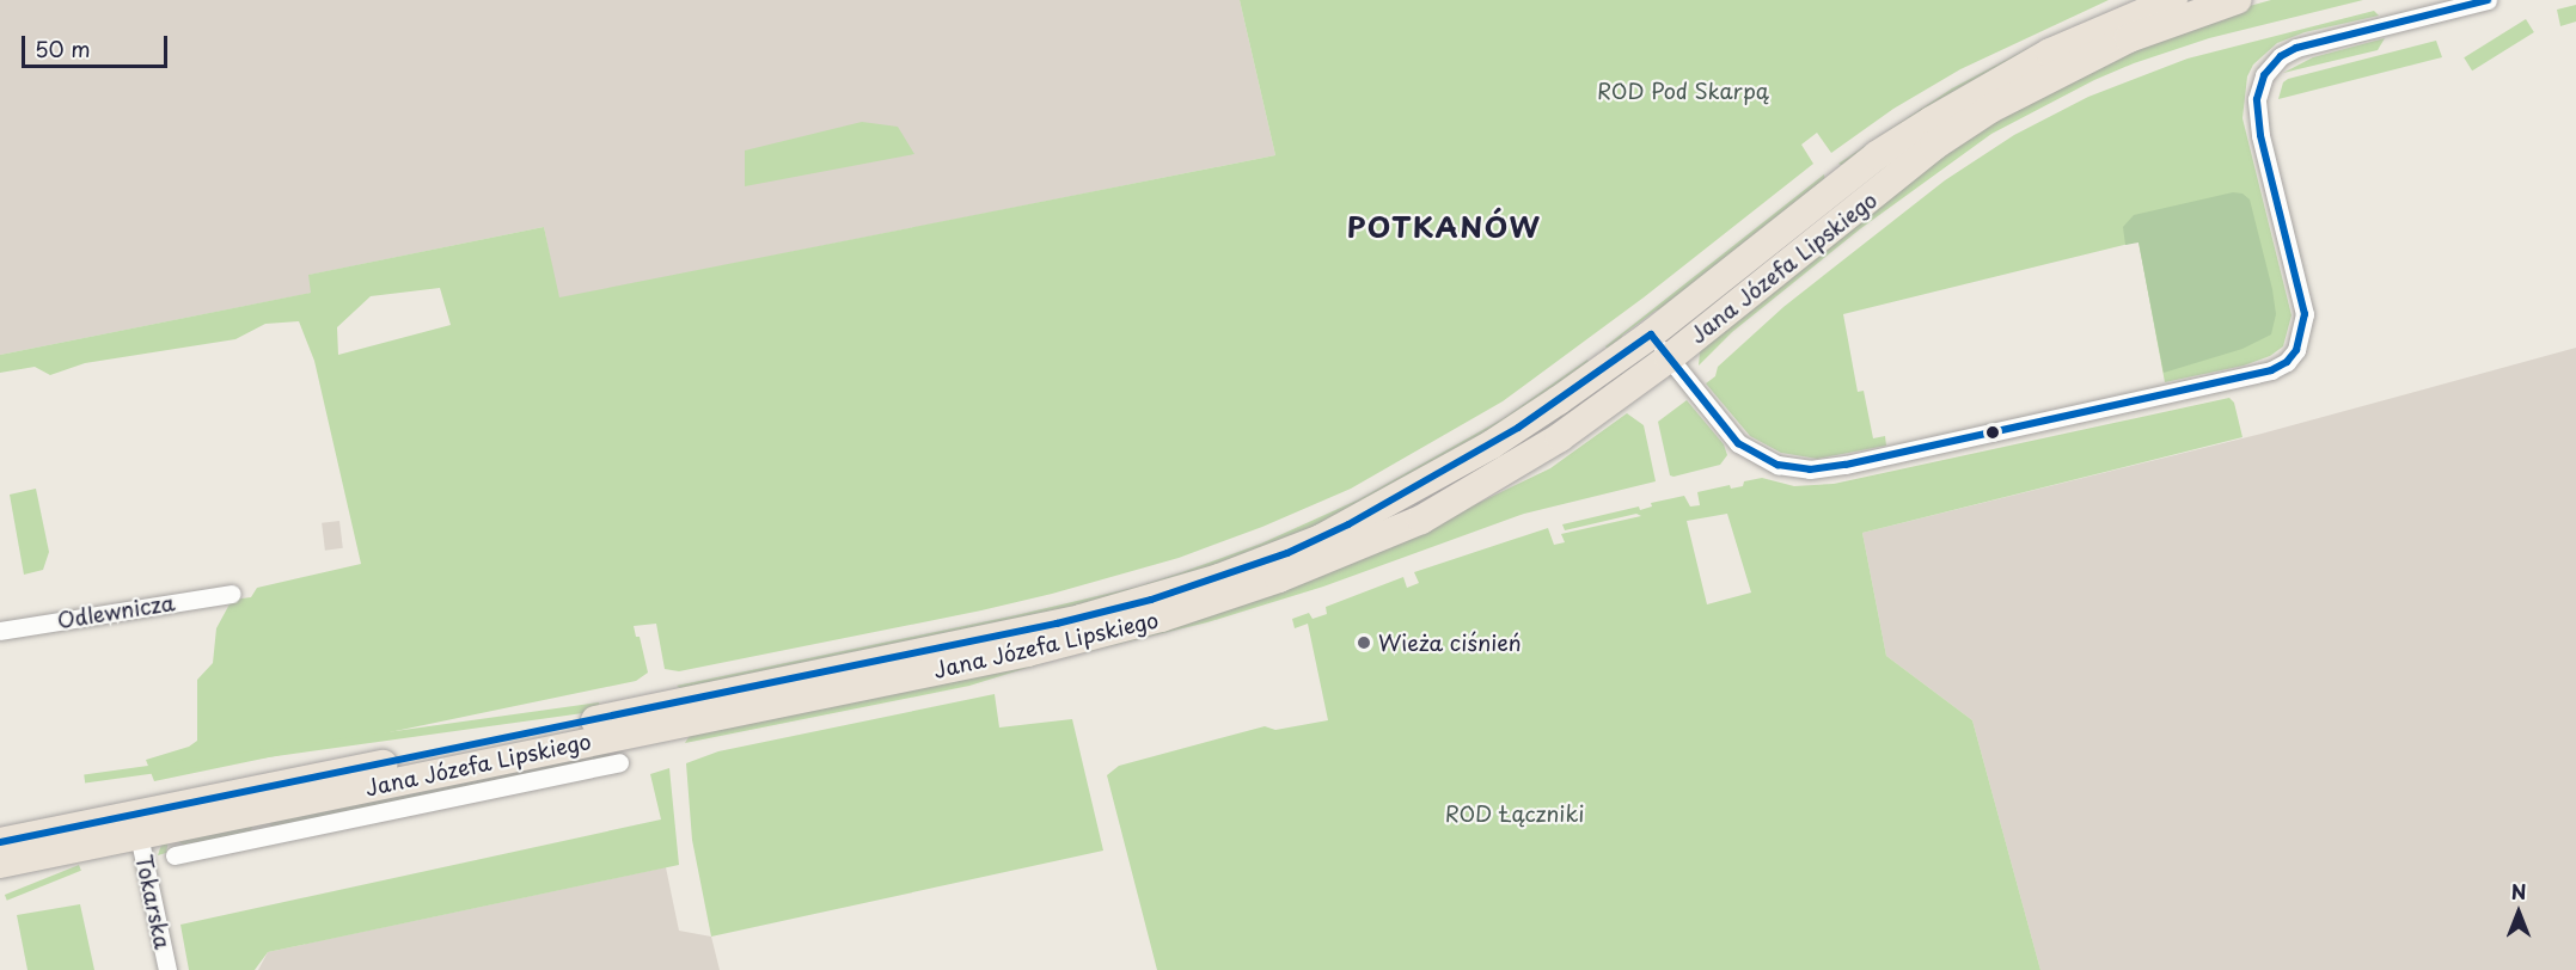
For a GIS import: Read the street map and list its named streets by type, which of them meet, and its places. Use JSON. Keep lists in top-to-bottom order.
{
  "streets": {
    "main road": ["Jana Józefa Lipskiego"],
    "street": ["Odlewnicza", "Tokarska"]
  },
  "crossings": [
    ["Jana Józefa Lipskiego", "Tokarska"]
  ],
  "districts": ["POTKANÓW"],
  "parks": ["ROD Pod Skarpą", "ROD Łączniki"],
  "places": ["Wieża ciśnień"],
  "scale_bar": "50 m",
  "north": "top"
}
